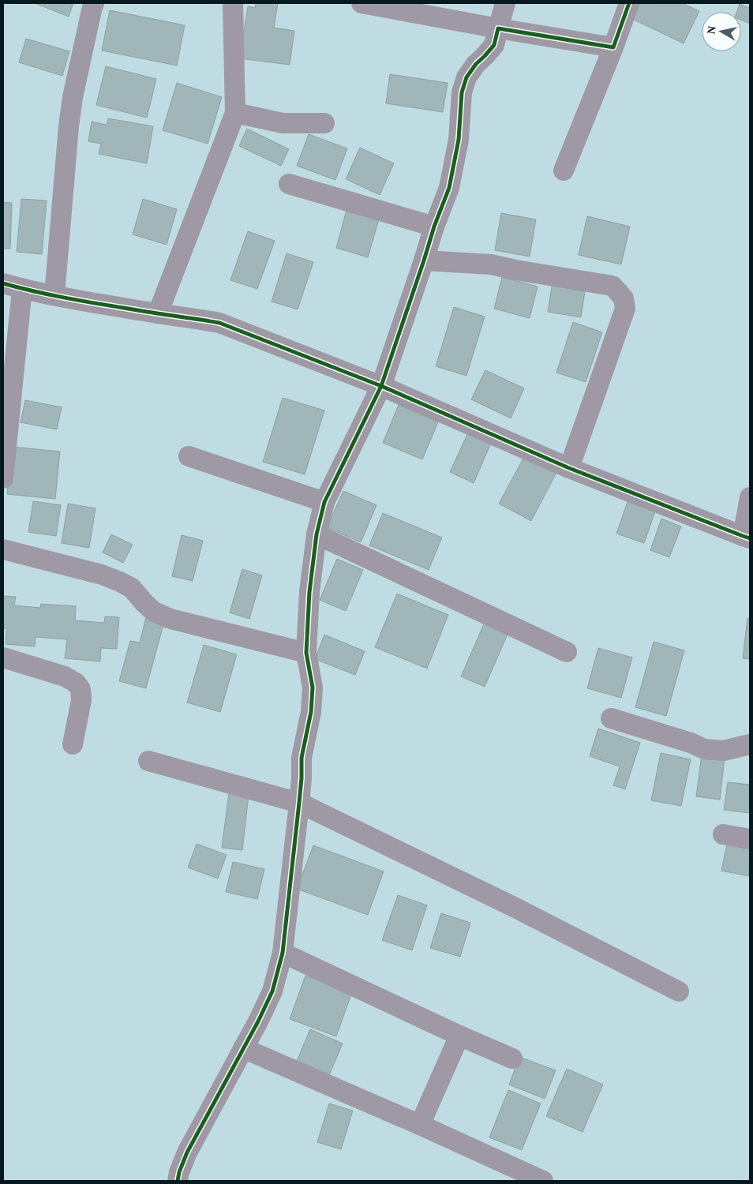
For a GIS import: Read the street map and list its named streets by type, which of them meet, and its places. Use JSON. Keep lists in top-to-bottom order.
{
  "north": "left"
}
